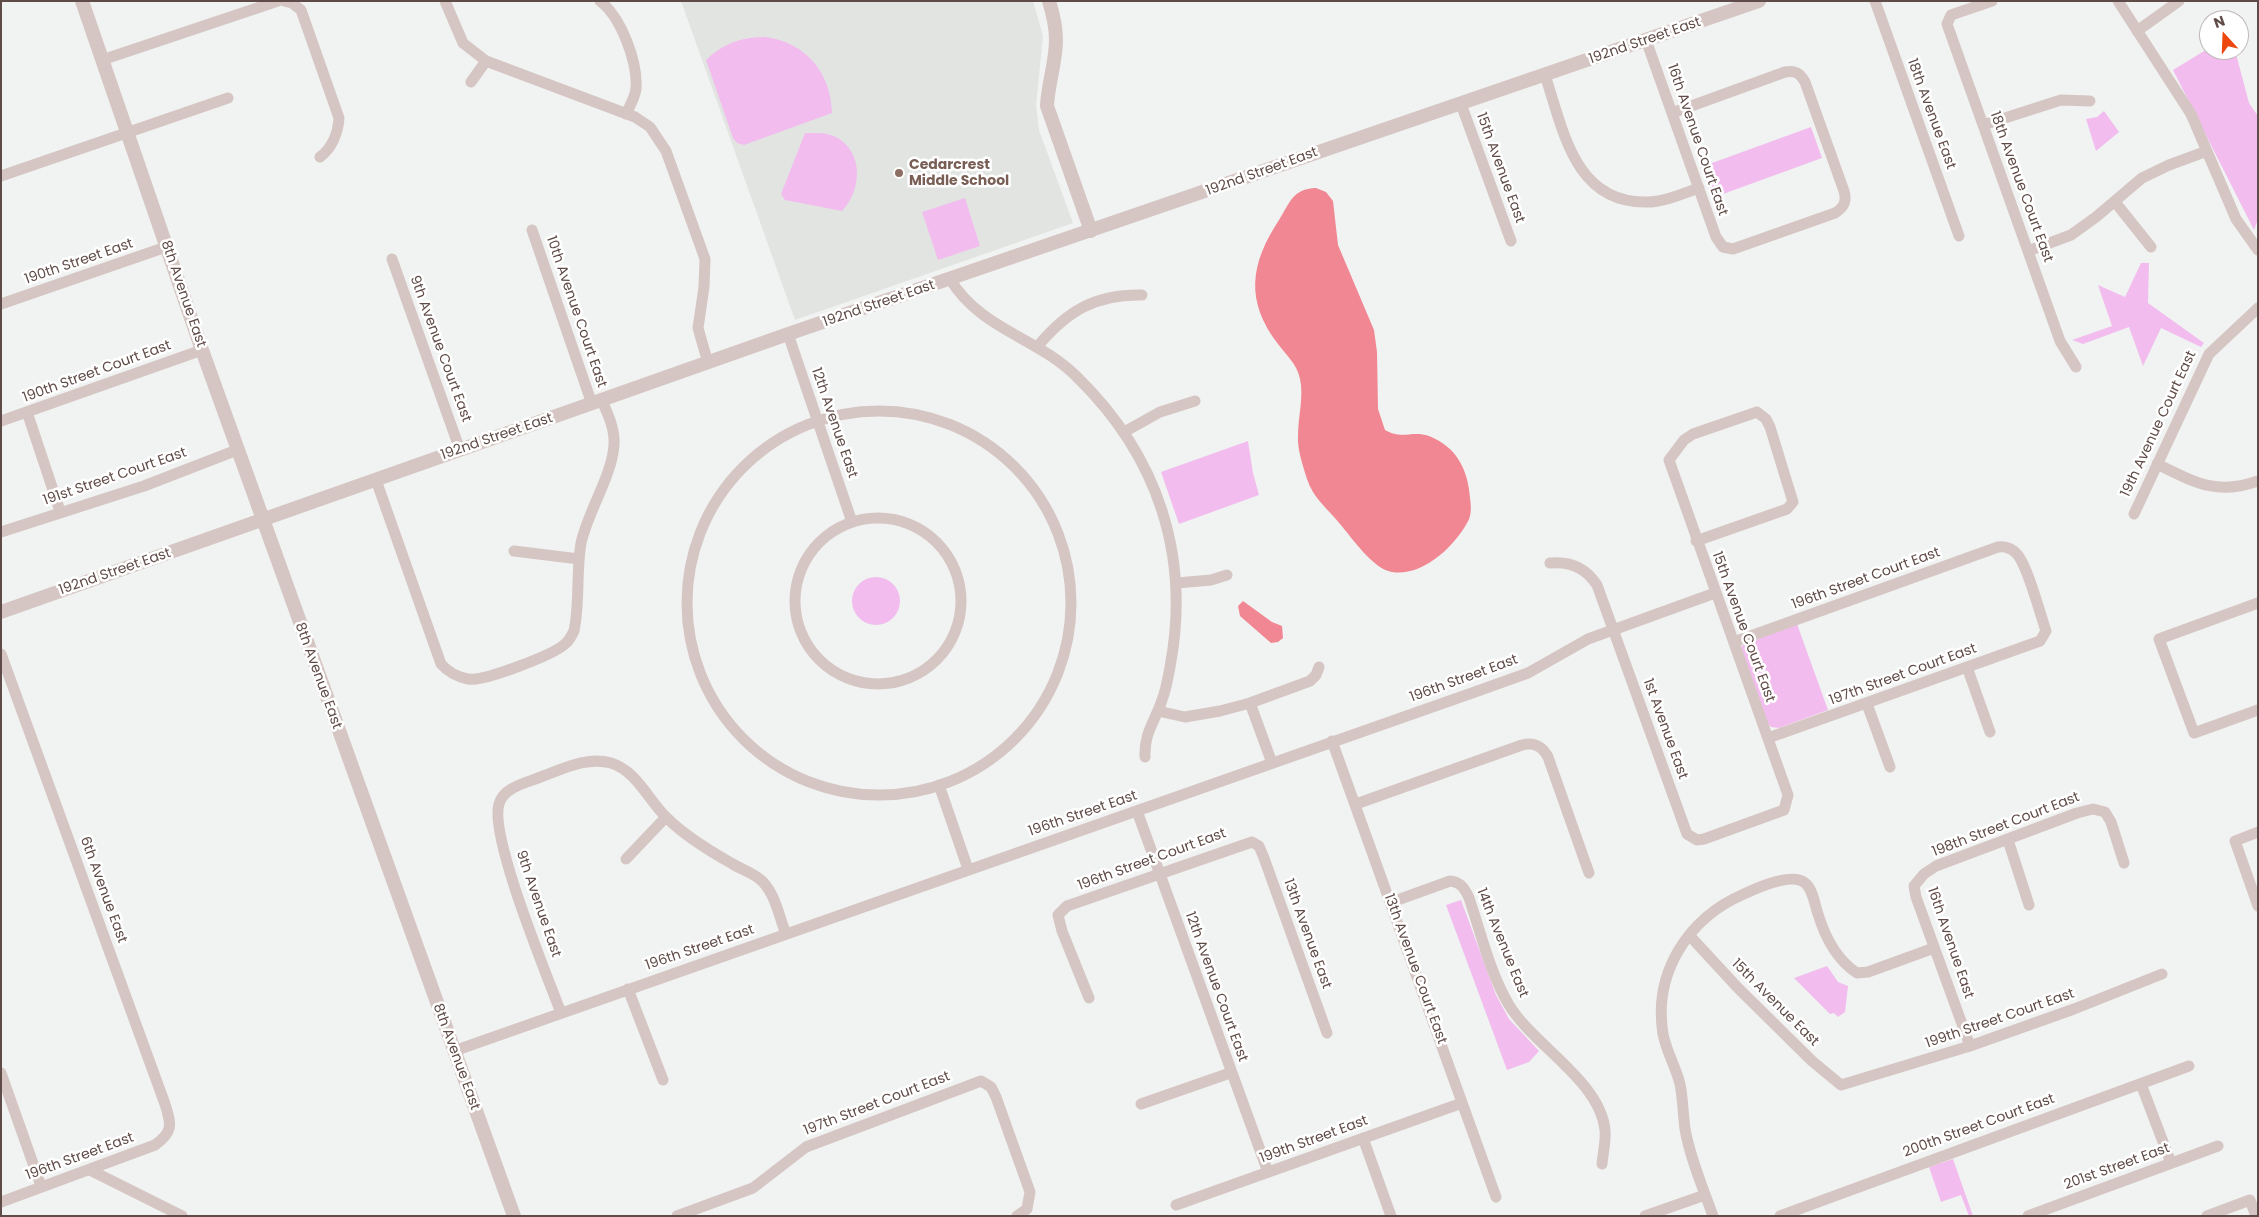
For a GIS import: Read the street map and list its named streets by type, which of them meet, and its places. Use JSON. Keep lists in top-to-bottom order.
{
  "streets": {
    "street": [
      "192nd Street East",
      "18th Avenue East",
      "16th Avenue Court East",
      "15th Avenue East",
      "18th Avenue Court East",
      "190th Street East",
      "8th Avenue East",
      "10th Avenue Court East",
      "9th Avenue Court East",
      "190th Street Court East",
      "12th Avenue East",
      "19th Avenue Court East",
      "191st Street Court East",
      "196th Street Court East",
      "15th Avenue Court East",
      "197th Street Court East",
      "196th Street East",
      "1st Avenue East",
      "198th Street Court East",
      "6th Avenue East",
      "9th Avenue East",
      "13th Avenue East",
      "14th Avenue East",
      "16th Avenue East",
      "13th Avenue Court East",
      "12th Avenue Court East",
      "199th Street Court East",
      "200th Street Court East",
      "199th Street East",
      "201st Street East"
    ]
  },
  "crossings": [
    ["192nd Street East", "16th Avenue Court East"],
    ["192nd Street East", "15th Avenue East"],
    ["192nd Street East", "8th Avenue East"],
    ["192nd Street East", "10th Avenue Court East"],
    ["192nd Street East", "9th Avenue Court East"],
    ["192nd Street East", "12th Avenue East"],
    ["15th Avenue East", "199th Street Court East"],
    ["190th Street East", "8th Avenue East"],
    ["8th Avenue East", "190th Street Court East"],
    ["8th Avenue East", "191st Street Court East"],
    ["8th Avenue East", "196th Street East"],
    ["196th Street Court East", "15th Avenue Court East"],
    ["196th Street Court East", "197th Street Court East"],
    ["196th Street Court East", "13th Avenue East"],
    ["196th Street Court East", "12th Avenue Court East"],
    ["15th Avenue Court East", "197th Street Court East"],
    ["15th Avenue Court East", "196th Street East"],
    ["15th Avenue Court East", "1st Avenue East"],
    ["196th Street East", "1st Avenue East"],
    ["196th Street East", "6th Avenue East"],
    ["196th Street East", "9th Avenue East"],
    ["196th Street East", "13th Avenue Court East"],
    ["196th Street East", "12th Avenue Court East"],
    ["198th Street Court East", "16th Avenue East"],
    ["14th Avenue East", "13th Avenue Court East"],
    ["16th Avenue East", "199th Street Court East"],
    ["13th Avenue Court East", "199th Street East"],
    ["12th Avenue Court East", "199th Street East"]
  ],
  "places": ["Cedarcrest Middle School"],
  "north": "top"
}
